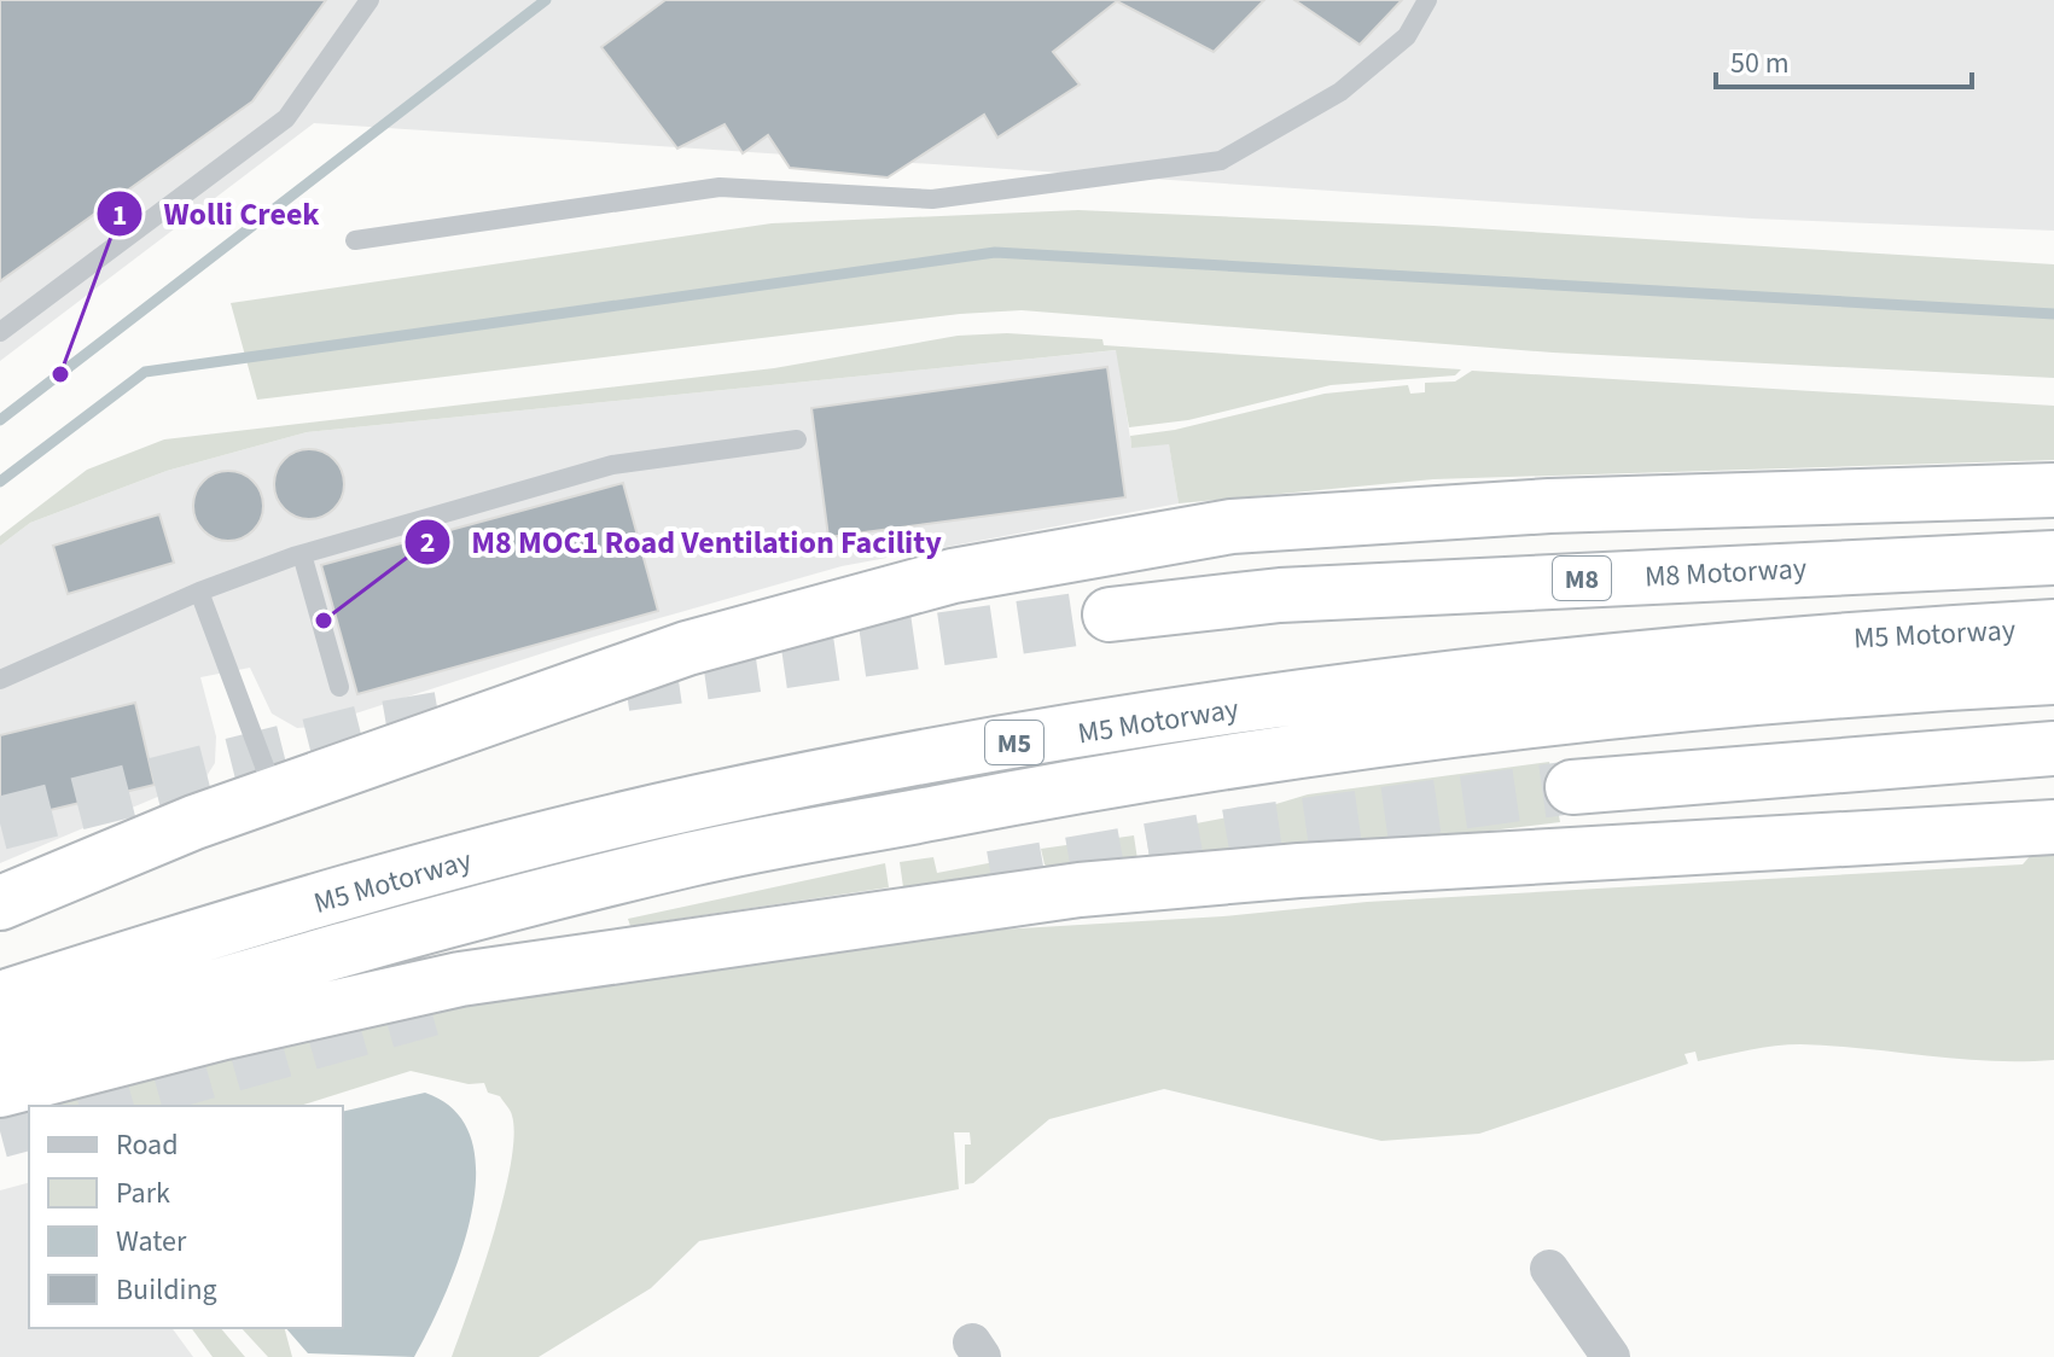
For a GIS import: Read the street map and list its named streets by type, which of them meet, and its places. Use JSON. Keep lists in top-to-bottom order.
{
  "streets": {
    "highway": [
      "M8 Motorway",
      "M8",
      "M5 Motorway",
      "M5"
    ]
  },
  "places": ["Wolli Creek", "M8 MOC1 Road Ventilation Facility"],
  "legend": [
    "Road",
    "Park",
    "Water",
    "Building"
  ],
  "scale_bar": "50 m"
}
